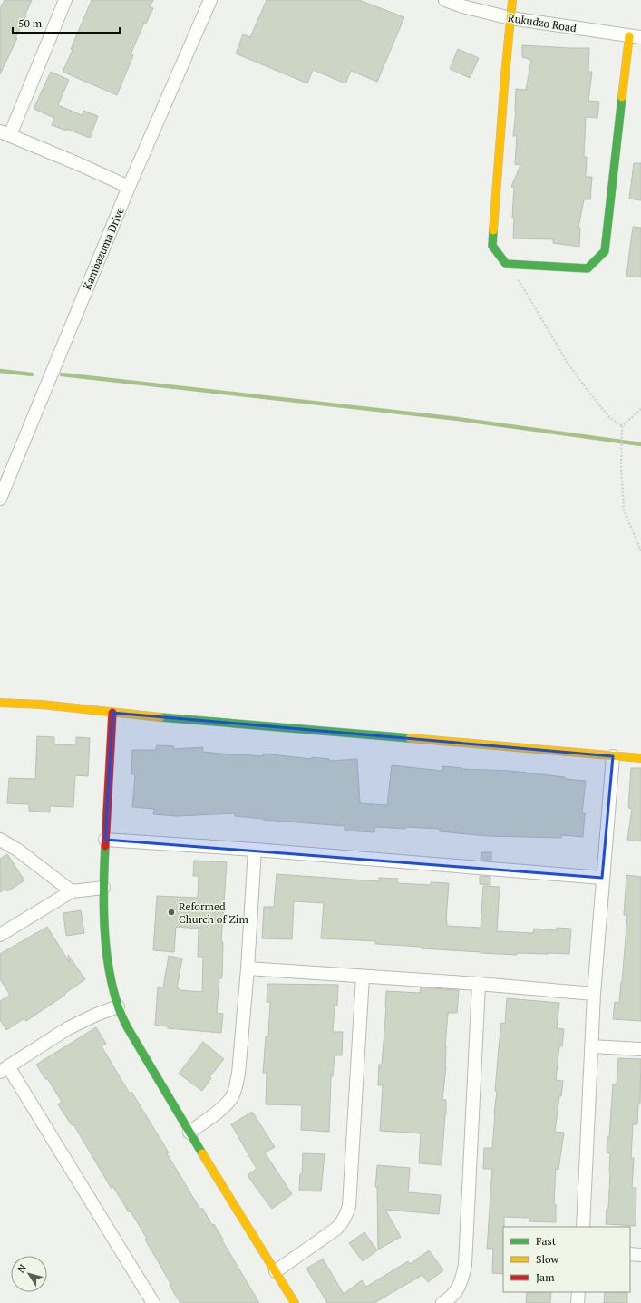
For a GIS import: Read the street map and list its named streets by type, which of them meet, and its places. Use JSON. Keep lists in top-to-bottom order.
{
  "streets": {
    "street": ["Rukudzo Road", "Kambazuma Drive"]
  },
  "places": ["Reformed Church of Zim"],
  "legend": ["Fast", "Slow", "Jam"],
  "scale_bar": "50 m",
  "north": "top left"
}
